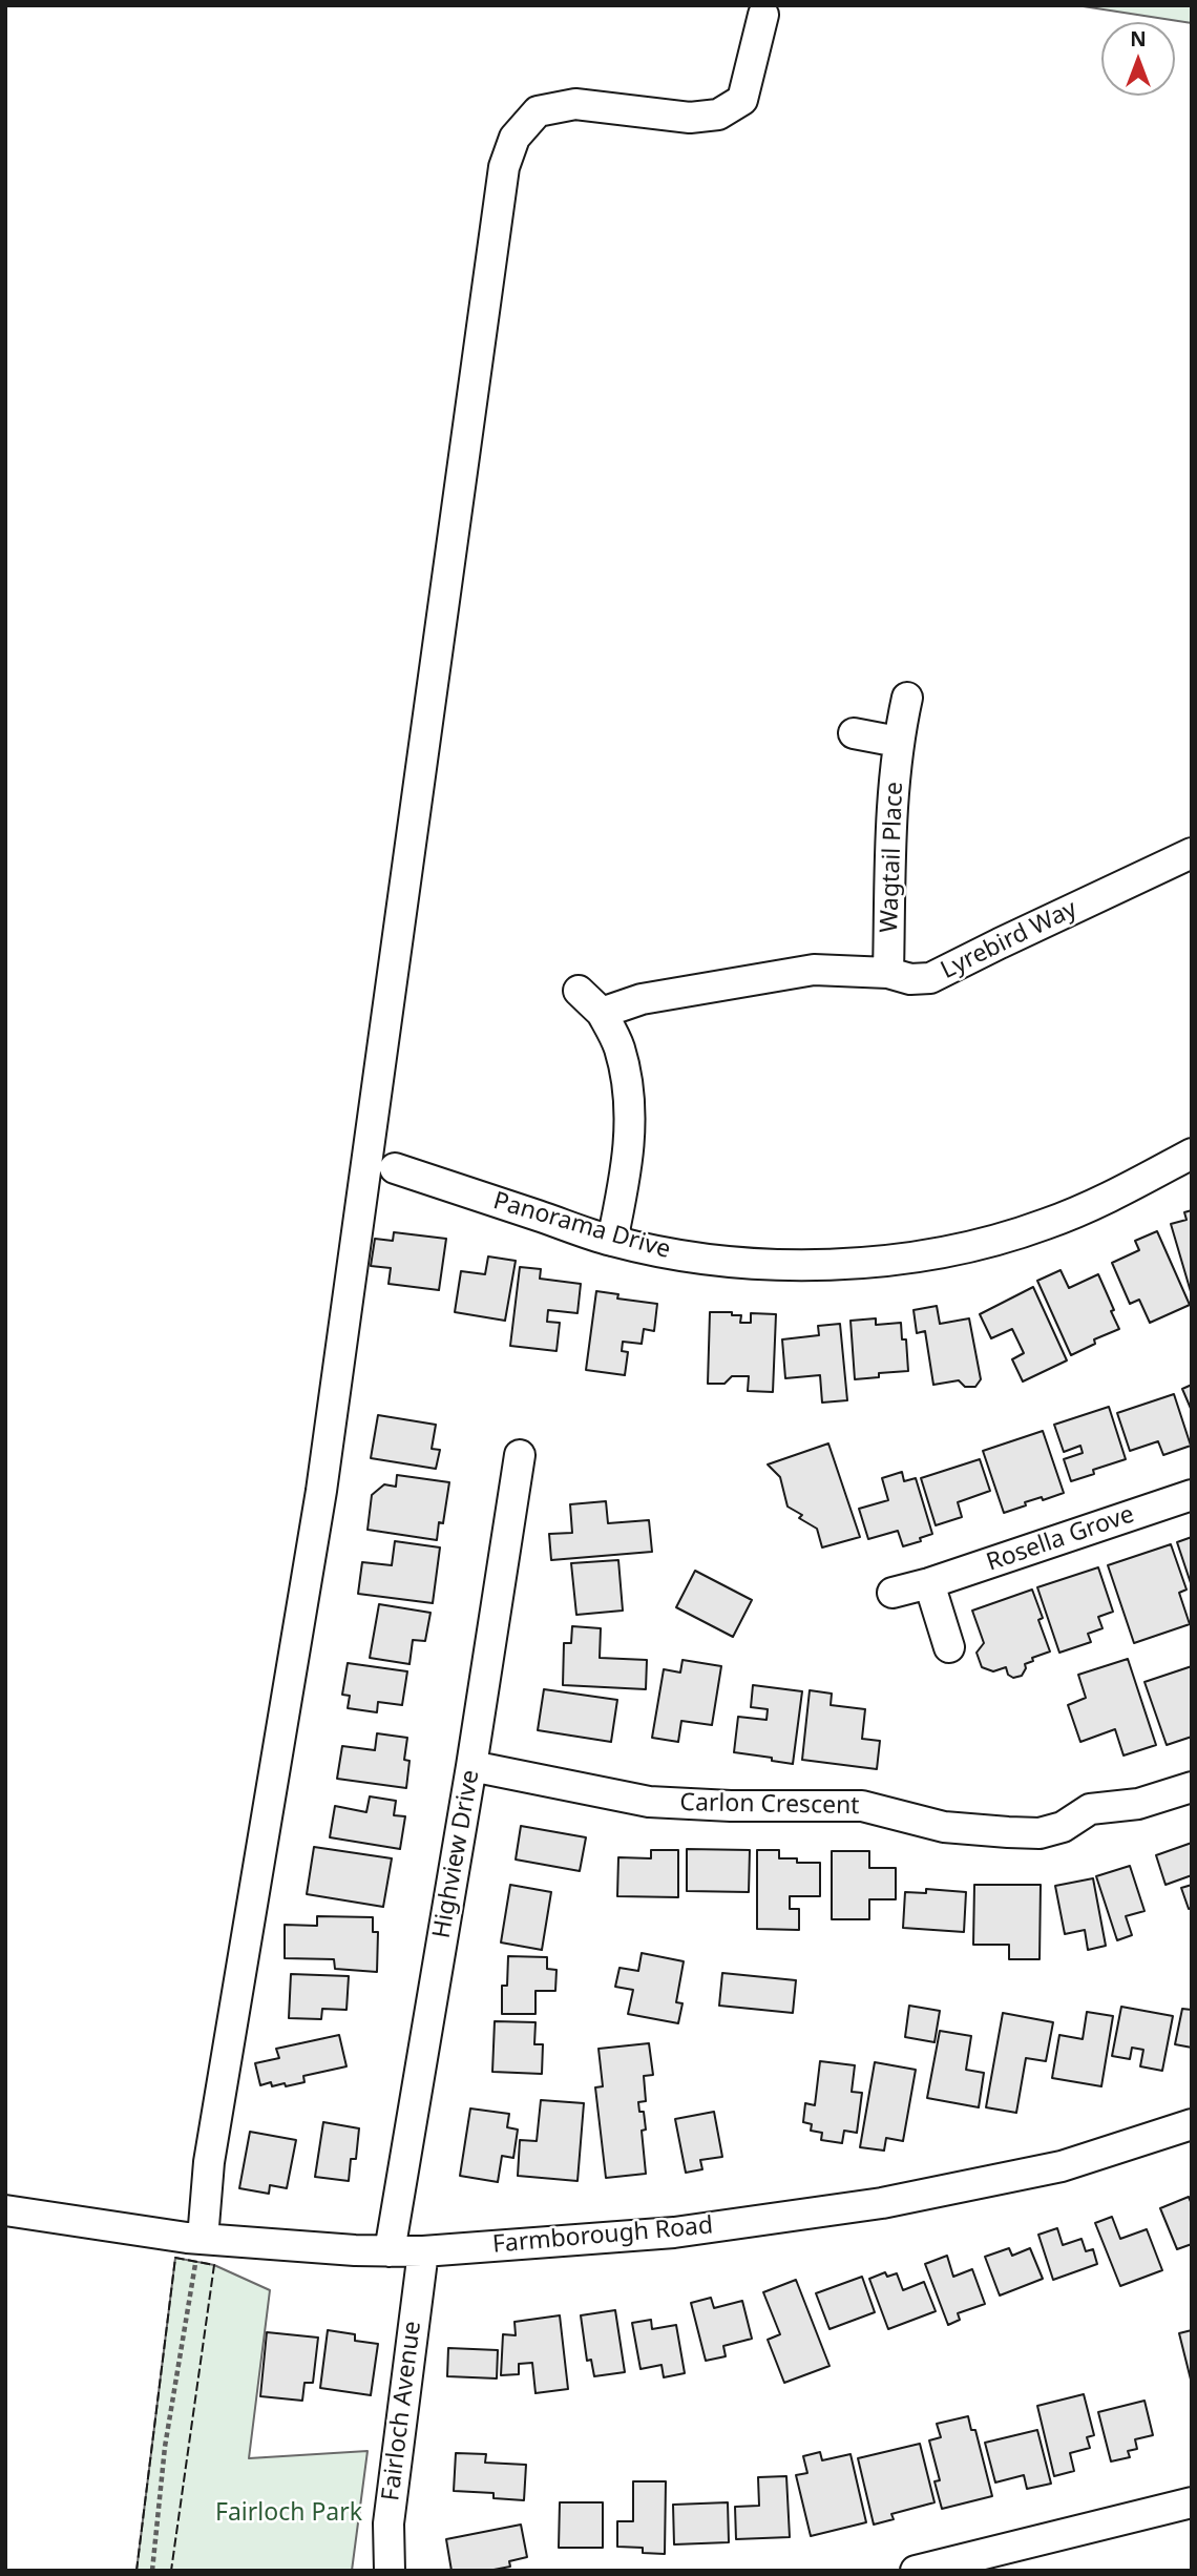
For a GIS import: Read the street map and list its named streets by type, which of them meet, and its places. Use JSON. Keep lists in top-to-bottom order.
{
  "streets": {
    "street": [
      "Wagtail Place",
      "Lyrebird Way",
      "Panorama Drive",
      "Rosella Grove",
      "Carlon Crescent",
      "Highview Drive",
      "Farmborough Road",
      "Fairloch Avenue"
    ]
  },
  "crossings": [
    ["Wagtail Place", "Lyrebird Way"],
    ["Carlon Crescent", "Highview Drive"],
    ["Highview Drive", "Farmborough Road"],
    ["Farmborough Road", "Fairloch Avenue"]
  ],
  "parks": ["Fairloch Park"],
  "north": "top"
}
